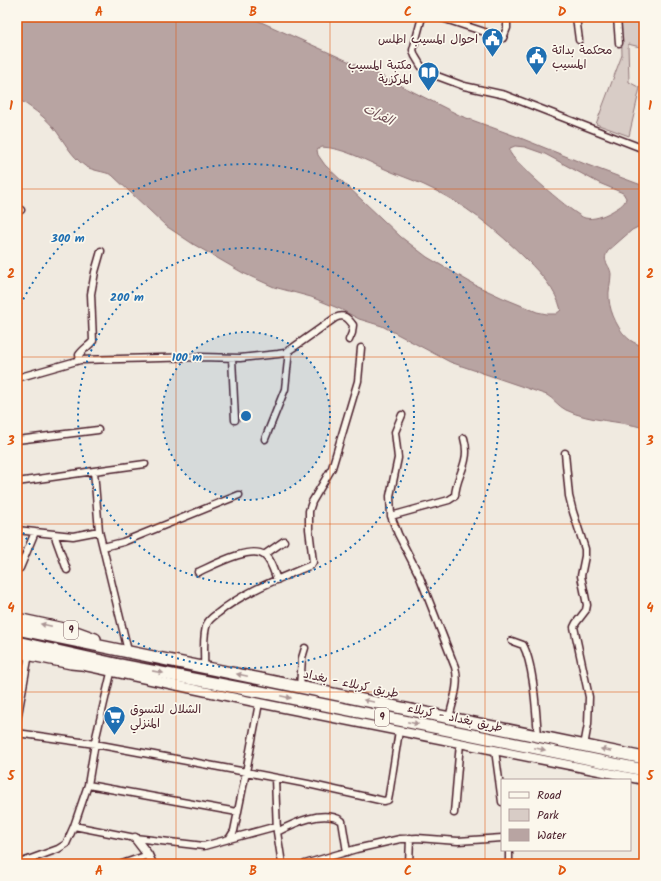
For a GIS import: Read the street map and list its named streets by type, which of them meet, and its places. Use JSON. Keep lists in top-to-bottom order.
{
  "streets": {
    "highway": ["9", "طريق كربلاء - بغداد", "طريق بغداد - كربلاء"]
  },
  "crossings": [
    ["9", "طريق كربلاء - بغداد"],
    ["9", "طريق بغداد - كربلاء"]
  ],
  "one_way": ["طريق كربلاء - بغداد", "طريق بغداد - كربلاء"],
  "water": ["الفرات"],
  "places": {
    "public building": ["احوال المسيب اطلس", "محكمة بدائة المسيب"],
    "library": ["مكتبة المسيب المركزية"],
    "supermarket": ["الشلال للتسوق المنزلي"]
  },
  "legend": ["Road", "Park", "Water"],
  "grid": {
    "columns": [
      "A",
      "B",
      "C",
      "D"
    ],
    "rows": [
      "1",
      "2",
      "3",
      "4",
      "5"
    ]
  },
  "rings": ["300 m", "200 m", "100 m"]
}
